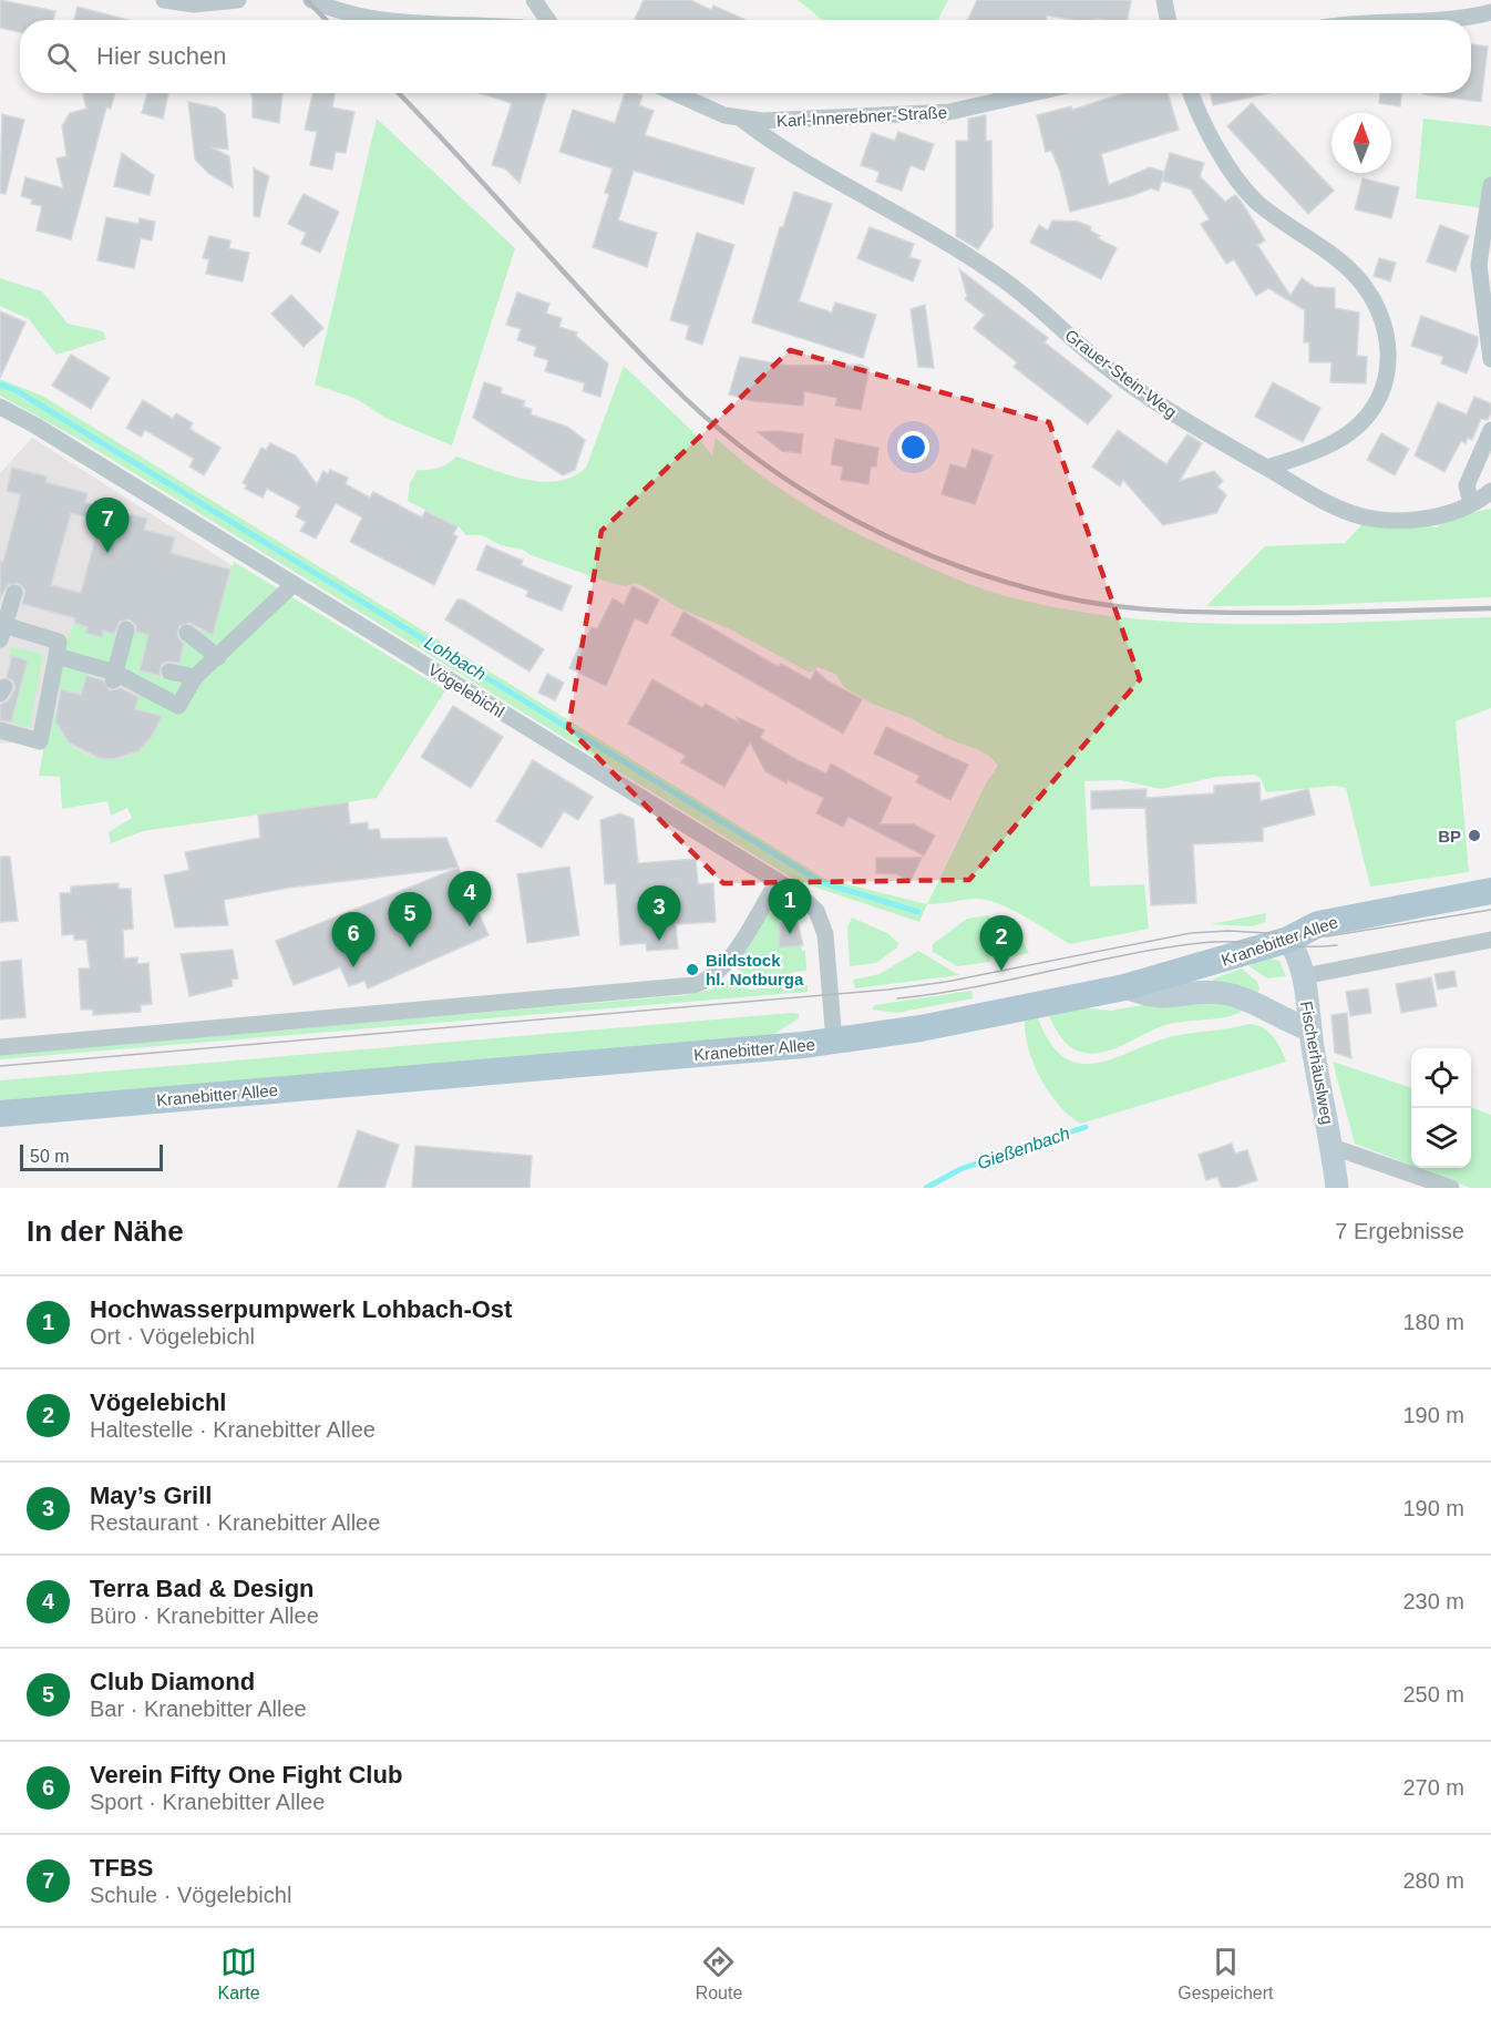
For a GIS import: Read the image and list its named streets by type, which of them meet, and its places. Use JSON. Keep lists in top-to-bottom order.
{
  "streets": {
    "main road": ["Kranebitter Allee"],
    "street": [
      "Karl-Innerebner-Straße",
      "Grauer-Stein-Weg",
      "Vögelebichl",
      "Fischerhäuslweg"
    ]
  },
  "crossings": [
    ["Karl-Innerebner-Straße", "Grauer-Stein-Weg"],
    ["Vögelebichl", "Kranebitter Allee"],
    ["Kranebitter Allee", "Fischerhäuslweg"]
  ],
  "water": ["Lohbach", "Gießenbach"],
  "places": ["BP", "Bildstock hl. Notburga"],
  "scale_bar": "50 m",
  "north": "top",
  "page": {
    "search": "Hier suchen",
    "pins": [
      "7",
      "4",
      "1",
      "3",
      "5",
      "6",
      "2"
    ],
    "scale": "50 m",
    "heading": ["In der Nähe", "7 Ergebnisse"],
    "list": [
      {
        "mark": "1",
        "name": "Hochwasserpumpwerk Lohbach-Ost",
        "note": "Ort · Vögelebichl",
        "value": "180 m"
      },
      {
        "mark": "2",
        "name": "Vögelebichl",
        "note": "Haltestelle · Kranebitter Allee",
        "value": "190 m"
      },
      {
        "mark": "3",
        "name": "May’s Grill",
        "note": "Restaurant · Kranebitter Allee",
        "value": "190 m"
      },
      {
        "mark": "4",
        "name": "Terra Bad & Design",
        "note": "Büro · Kranebitter Allee",
        "value": "230 m"
      },
      {
        "mark": "5",
        "name": "Club Diamond",
        "note": "Bar · Kranebitter Allee",
        "value": "250 m"
      },
      {
        "mark": "6",
        "name": "Verein Fifty One Fight Club",
        "note": "Sport · Kranebitter Allee",
        "value": "270 m"
      },
      {
        "mark": "7",
        "name": "TFBS",
        "note": "Schule · Vögelebichl",
        "value": "280 m"
      }
    ],
    "nav": ["Karte", "Route", "Gespeichert"]
  }
}
